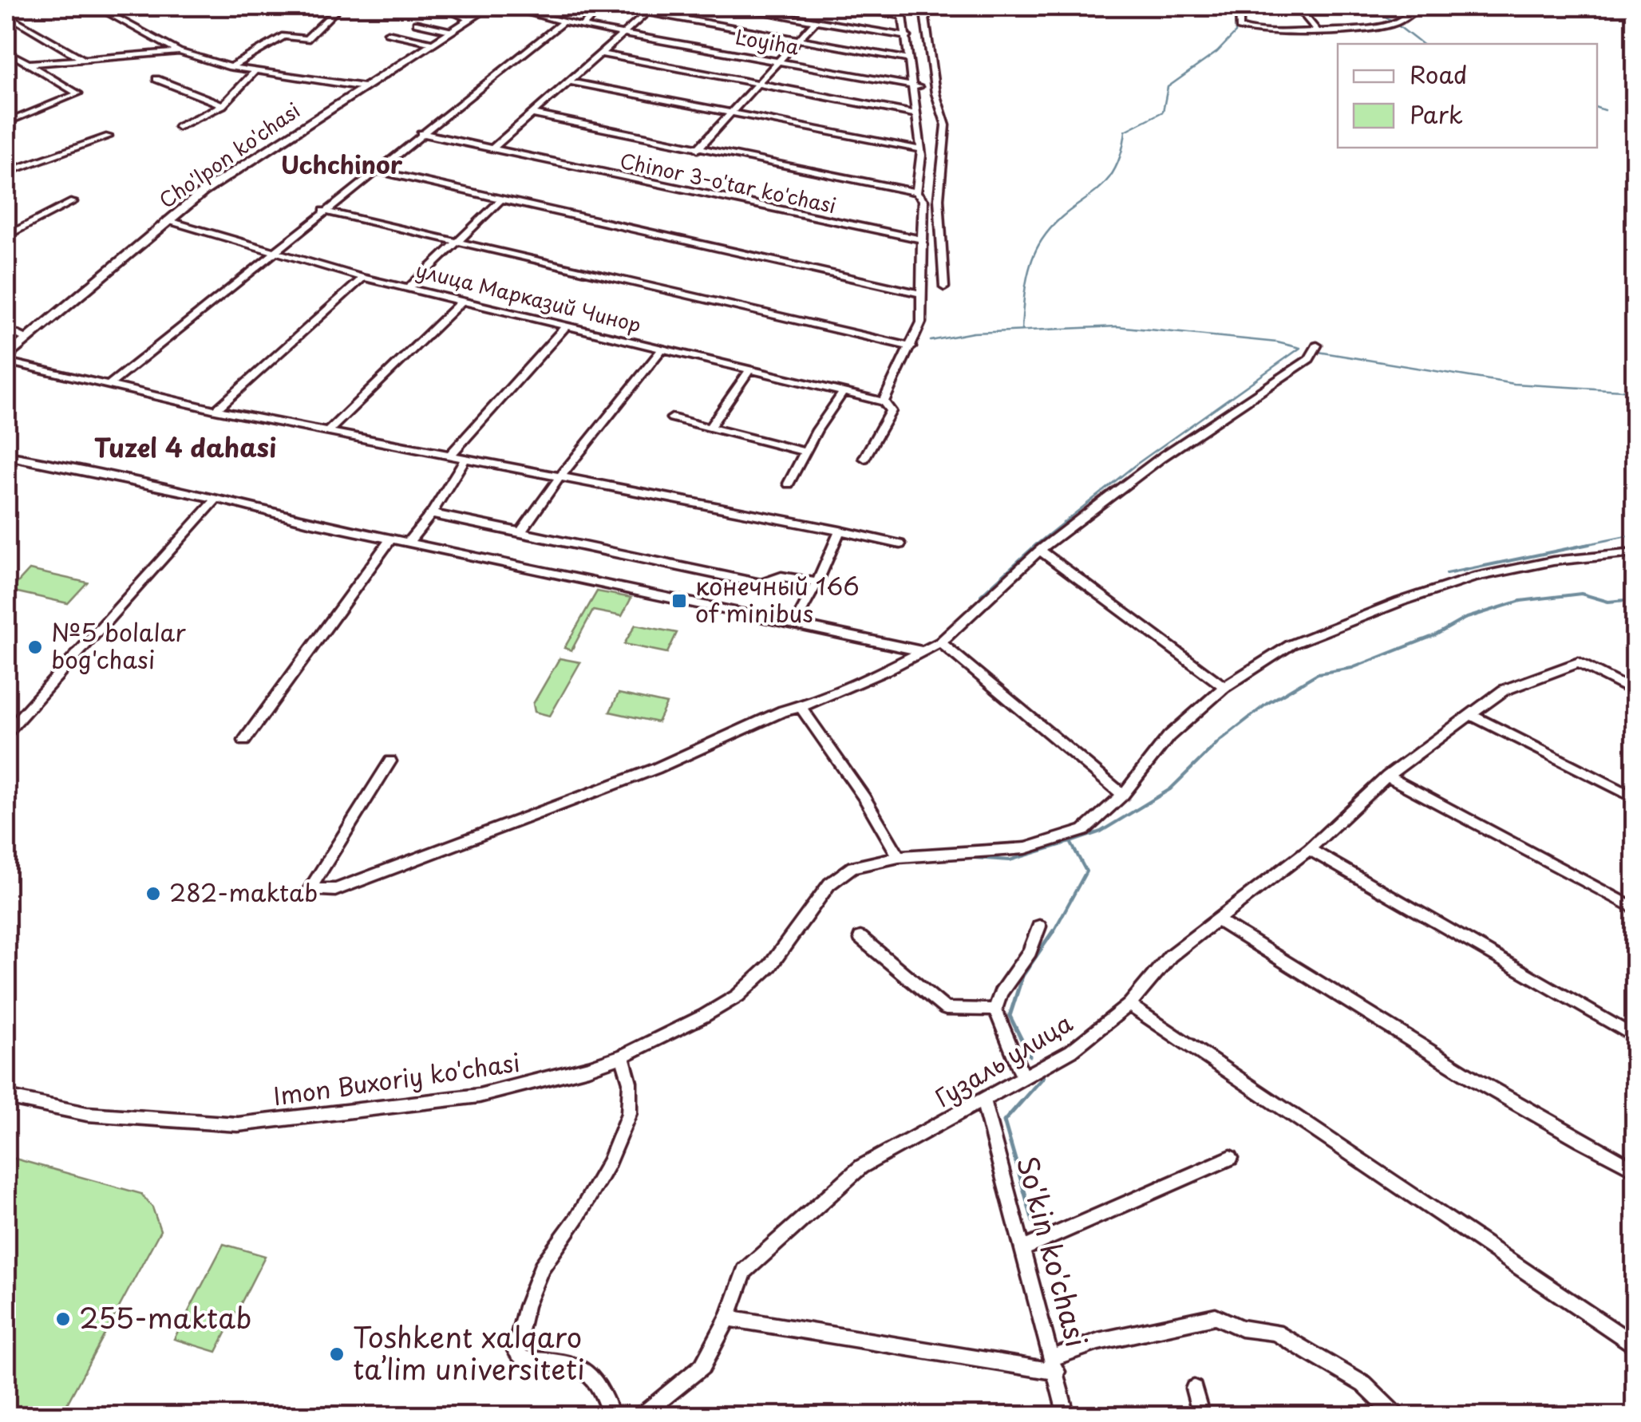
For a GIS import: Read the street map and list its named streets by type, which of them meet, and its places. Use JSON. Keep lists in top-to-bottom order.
{
  "streets": {
    "main road": ["Cho'lpon ko'chasi"],
    "street": [
      "Loyiha",
      "Chinor 3-o'tar ko'chasi",
      "улица Марказий Чинор",
      "Гузаль улица",
      "Imon Buxoriy ko'chasi",
      "So'kin ko'chasi"
    ]
  },
  "crossings": [
    ["Cho'lpon ko'chasi", "улица Марказий Чинор"],
    ["Гузаль улица", "So'kin ko'chasi"]
  ],
  "districts": ["Uchchinor", "Tuzel 4 dahasi"],
  "places": {
    "transit": ["конечный 166 of minibus"],
    "other": [
      "№5 bolalar bog'chasi",
      "282-maktab",
      "255-maktab",
      "Toshkent xalqaro ta’lim universiteti"
    ]
  },
  "legend": ["Road", "Park"]
}
